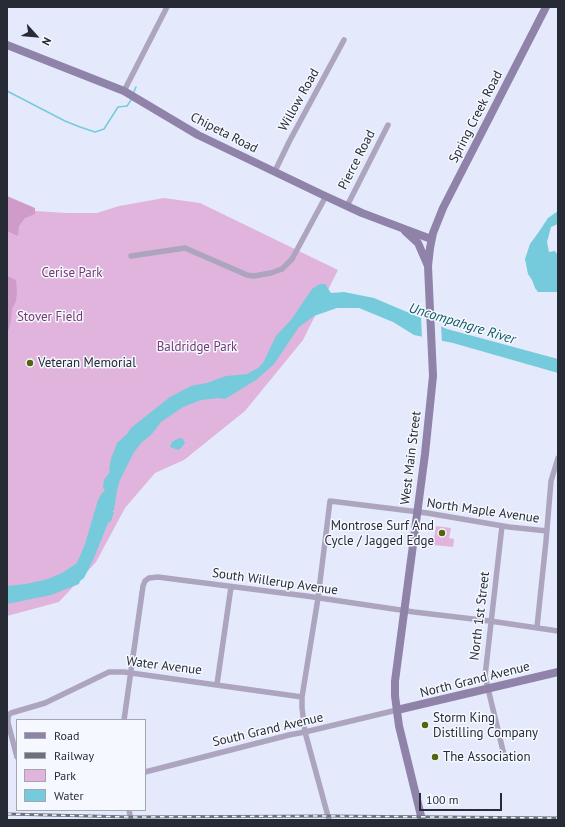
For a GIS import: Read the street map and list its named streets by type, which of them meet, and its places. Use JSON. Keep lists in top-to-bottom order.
{
  "streets": {
    "main road": [
      "Spring Creek Road",
      "Chipeta Road",
      "West Main Street",
      "North Grand Avenue"
    ],
    "street": [
      "Willow Road",
      "Pierce Road",
      "North Maple Avenue",
      "South Willerup Avenue",
      "North 1st Street",
      "Water Avenue",
      "South Grand Avenue"
    ]
  },
  "crossings": [
    ["Willow Road", "Chipeta Road"],
    ["Spring Creek Road", "Chipeta Road"],
    ["Spring Creek Road", "West Main Street"],
    ["Chipeta Road", "Pierce Road"],
    ["Chipeta Road", "West Main Street"],
    ["West Main Street", "North Maple Avenue"],
    ["West Main Street", "South Willerup Avenue"],
    ["West Main Street", "North Grand Avenue"],
    ["West Main Street", "South Grand Avenue"],
    ["North Maple Avenue", "South Willerup Avenue"],
    ["North Maple Avenue", "North 1st Street"],
    ["South Willerup Avenue", "North 1st Street"],
    ["South Willerup Avenue", "Water Avenue"],
    ["North 1st Street", "North Grand Avenue"],
    ["North Grand Avenue", "South Grand Avenue"]
  ],
  "water": ["Uncompahgre River"],
  "parks": ["Cerise Park", "Stover Field", "Baldridge Park"],
  "places": [
    "Veteran Memorial",
    "Montrose Surf And Cycle / Jagged Edge",
    "Storm King Distilling Company",
    "The Association"
  ],
  "legend": [
    "Road",
    "Railway",
    "Park",
    "Water"
  ],
  "scale_bar": "100 m",
  "north": "bottom right"
}
